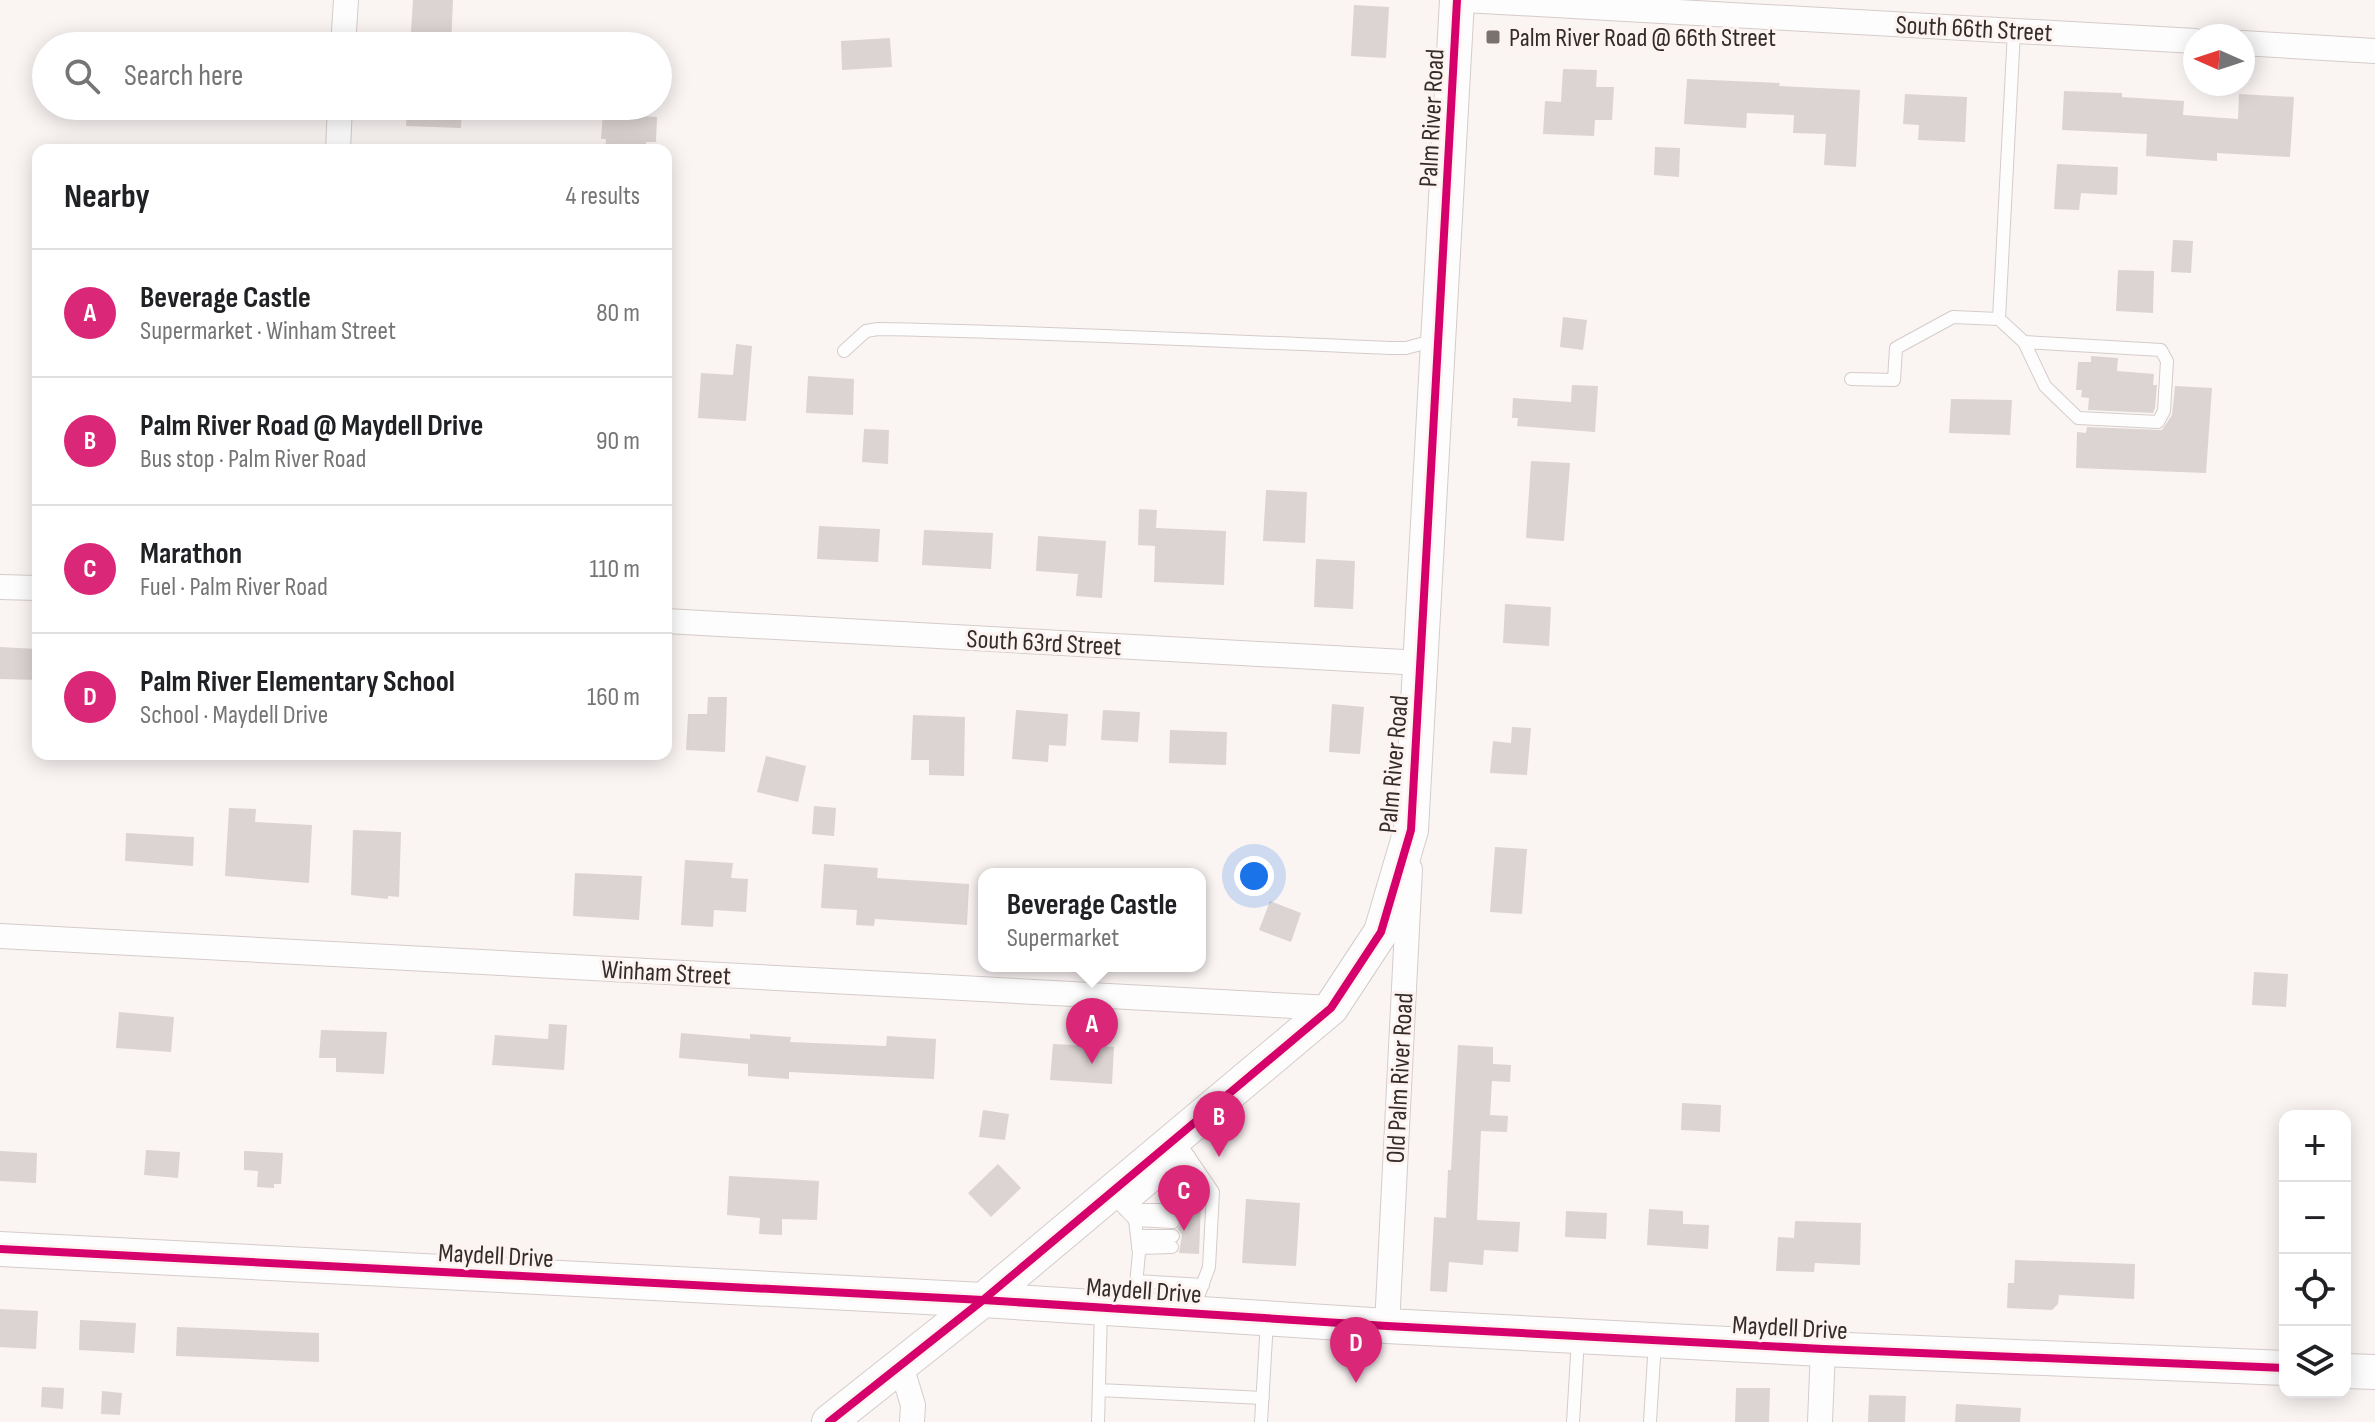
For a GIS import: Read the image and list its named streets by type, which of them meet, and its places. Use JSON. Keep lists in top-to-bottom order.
{
  "streets": {
    "street": [
      "South 66th Street",
      "Palm River Road",
      "South 63rd Street",
      "Winham Street",
      "Old Palm River Road",
      "Maydell Drive"
    ]
  },
  "crossings": [
    ["Palm River Road", "South 63rd Street"],
    ["Palm River Road", "Winham Street"],
    ["Palm River Road", "Old Palm River Road"],
    ["Palm River Road", "Maydell Drive"],
    ["Old Palm River Road", "Maydell Drive"]
  ],
  "places": {
    "transit": ["Palm River Road @ 66th Street"]
  },
  "north": "left",
  "page": {
    "search": "Search here",
    "heading": ["Nearby", "4 results"],
    "list": [
      {
        "mark": "A",
        "name": "Beverage Castle",
        "note": "Supermarket · Winham Street",
        "value": "80 m"
      },
      {
        "mark": "B",
        "name": "Palm River Road @ Maydell Drive",
        "note": "Bus stop · Palm River Road",
        "value": "90 m"
      },
      {
        "mark": "C",
        "name": "Marathon",
        "note": "Fuel · Palm River Road",
        "value": "110 m"
      },
      {
        "mark": "D",
        "name": "Palm River Elementary School",
        "note": "School · Maydell Drive",
        "value": "160 m"
      }
    ],
    "popup": ["Beverage Castle", "Supermarket"],
    "pins": [
      "A",
      "B",
      "C",
      "D"
    ],
    "map_buttons": ["+", "−"]
  }
}
